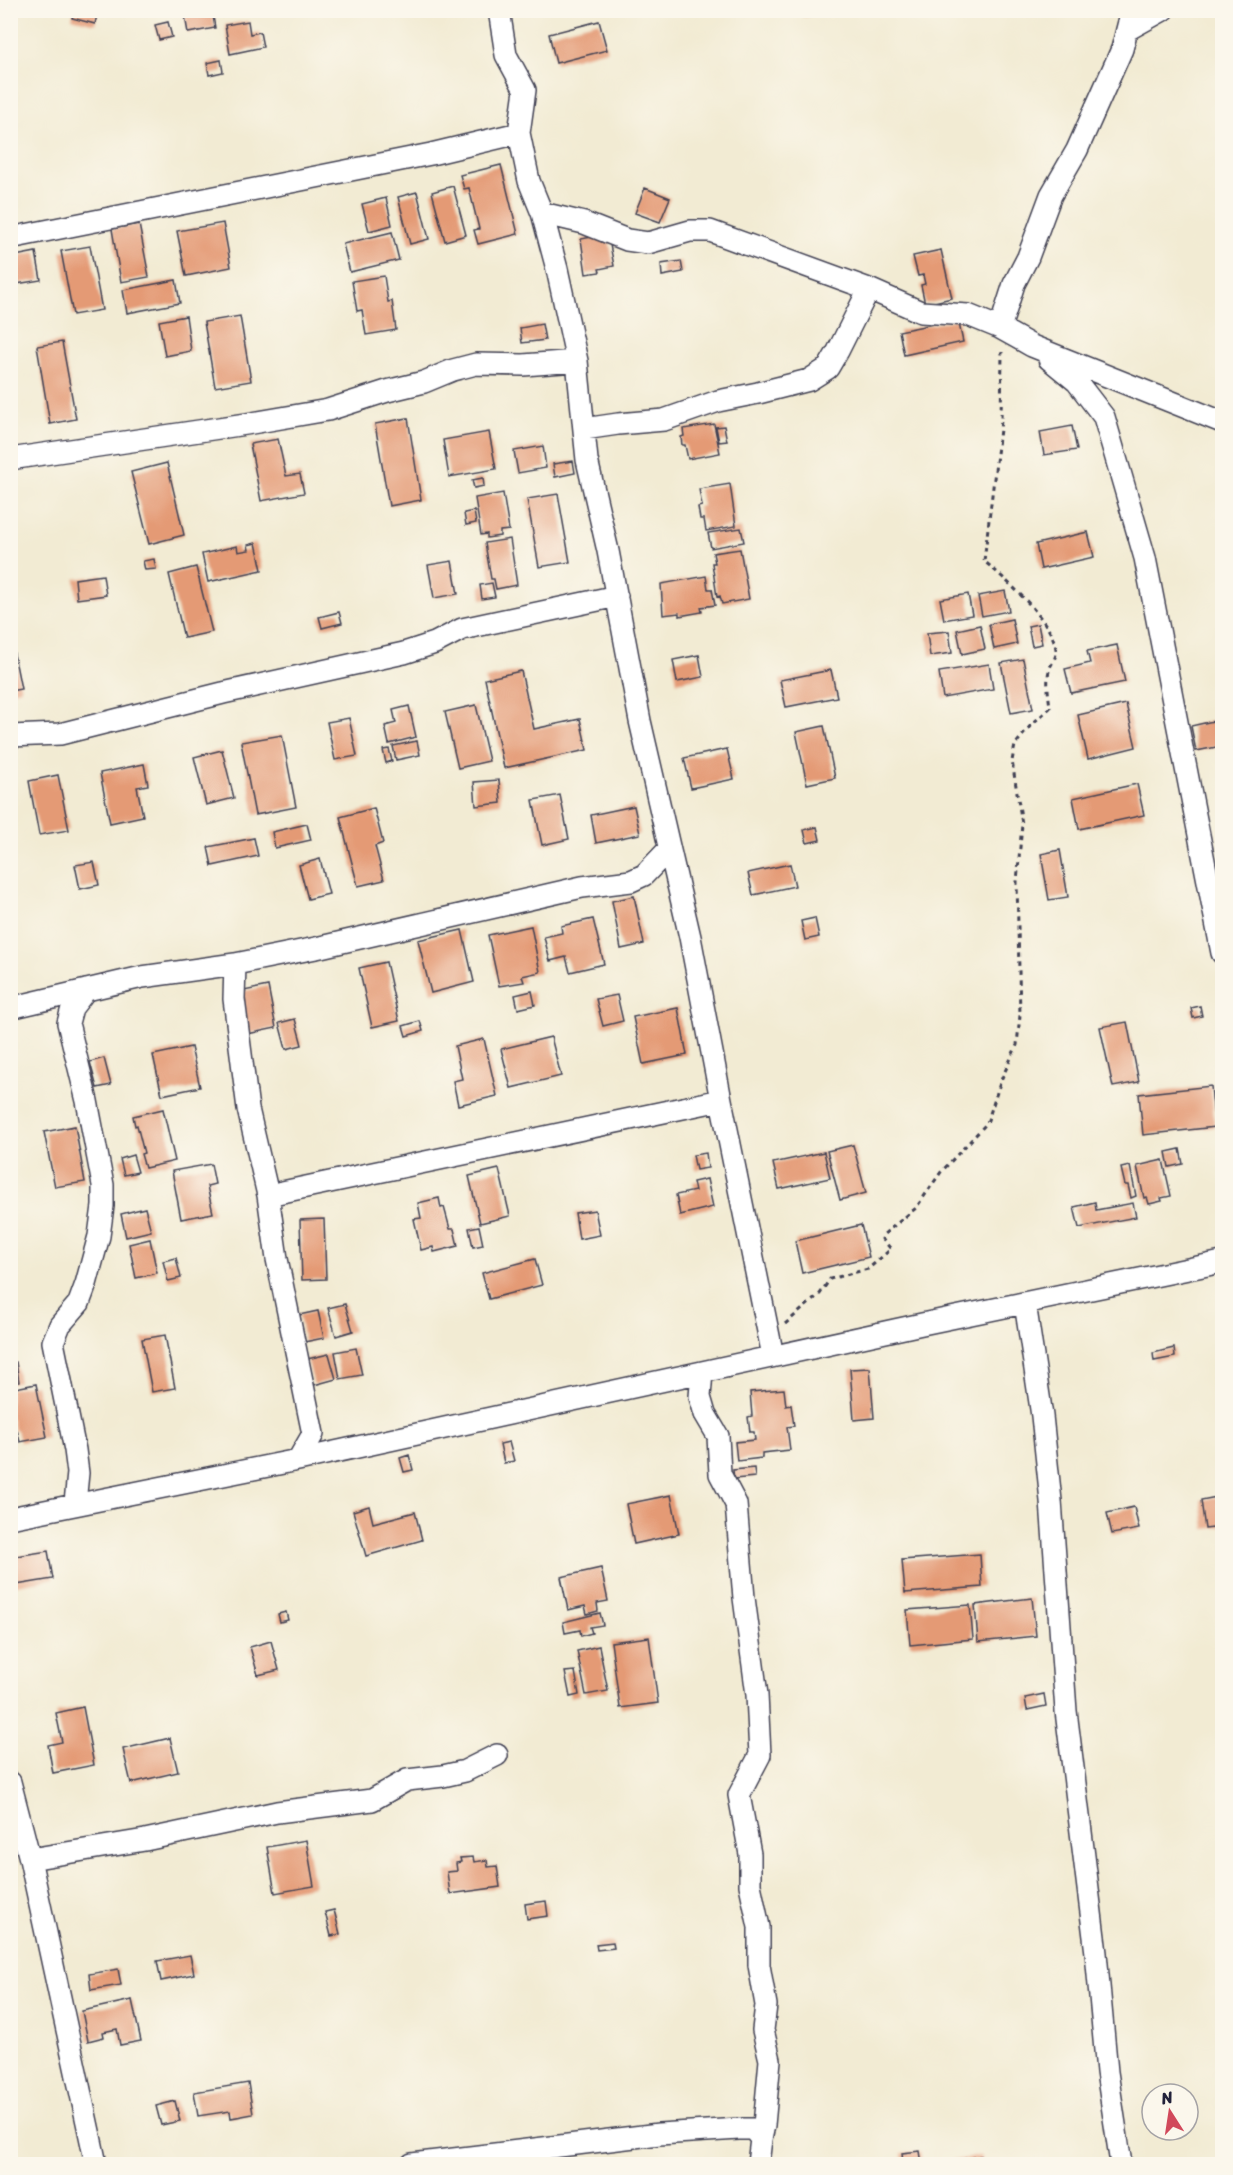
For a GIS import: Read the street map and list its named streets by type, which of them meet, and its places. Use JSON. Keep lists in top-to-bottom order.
{
  "north": "top"
}
